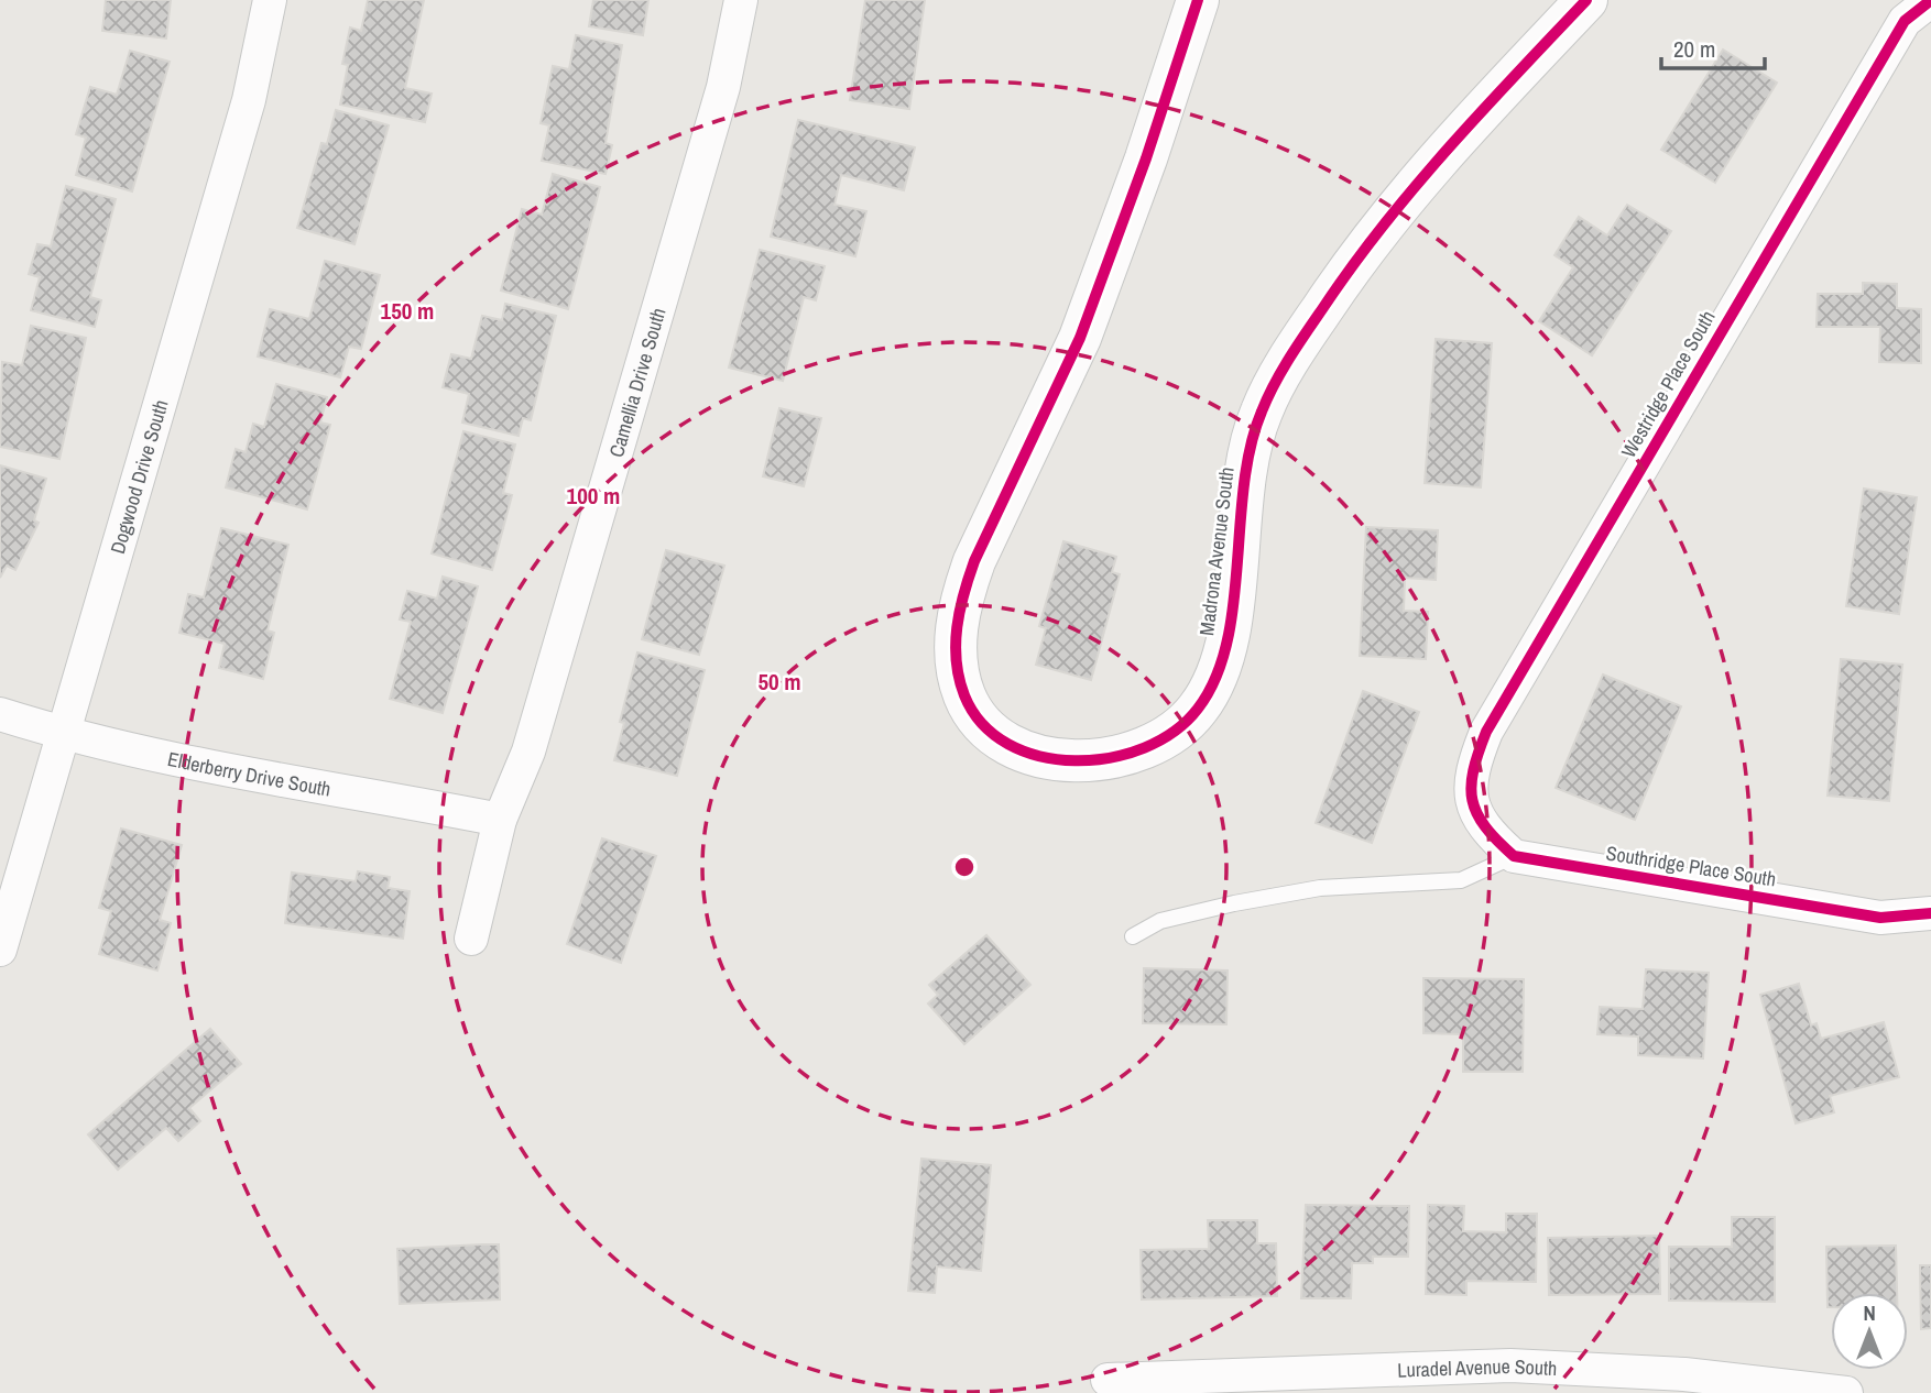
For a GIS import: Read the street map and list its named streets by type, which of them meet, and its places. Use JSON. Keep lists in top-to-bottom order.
{
  "streets": {
    "main road": ["Madrona Avenue South"],
    "street": [
      "Camellia Drive South",
      "Westridge Place South",
      "Dogwood Drive South",
      "Elderberry Drive South",
      "Southridge Place South",
      "Luradel Avenue South"
    ]
  },
  "crossings": [
    ["Camellia Drive South", "Elderberry Drive South"],
    ["Westridge Place South", "Southridge Place South"],
    ["Dogwood Drive South", "Elderberry Drive South"]
  ],
  "scale_bar": "20 m",
  "north": "top",
  "rings": ["150 m", "100 m", "50 m"]
}
